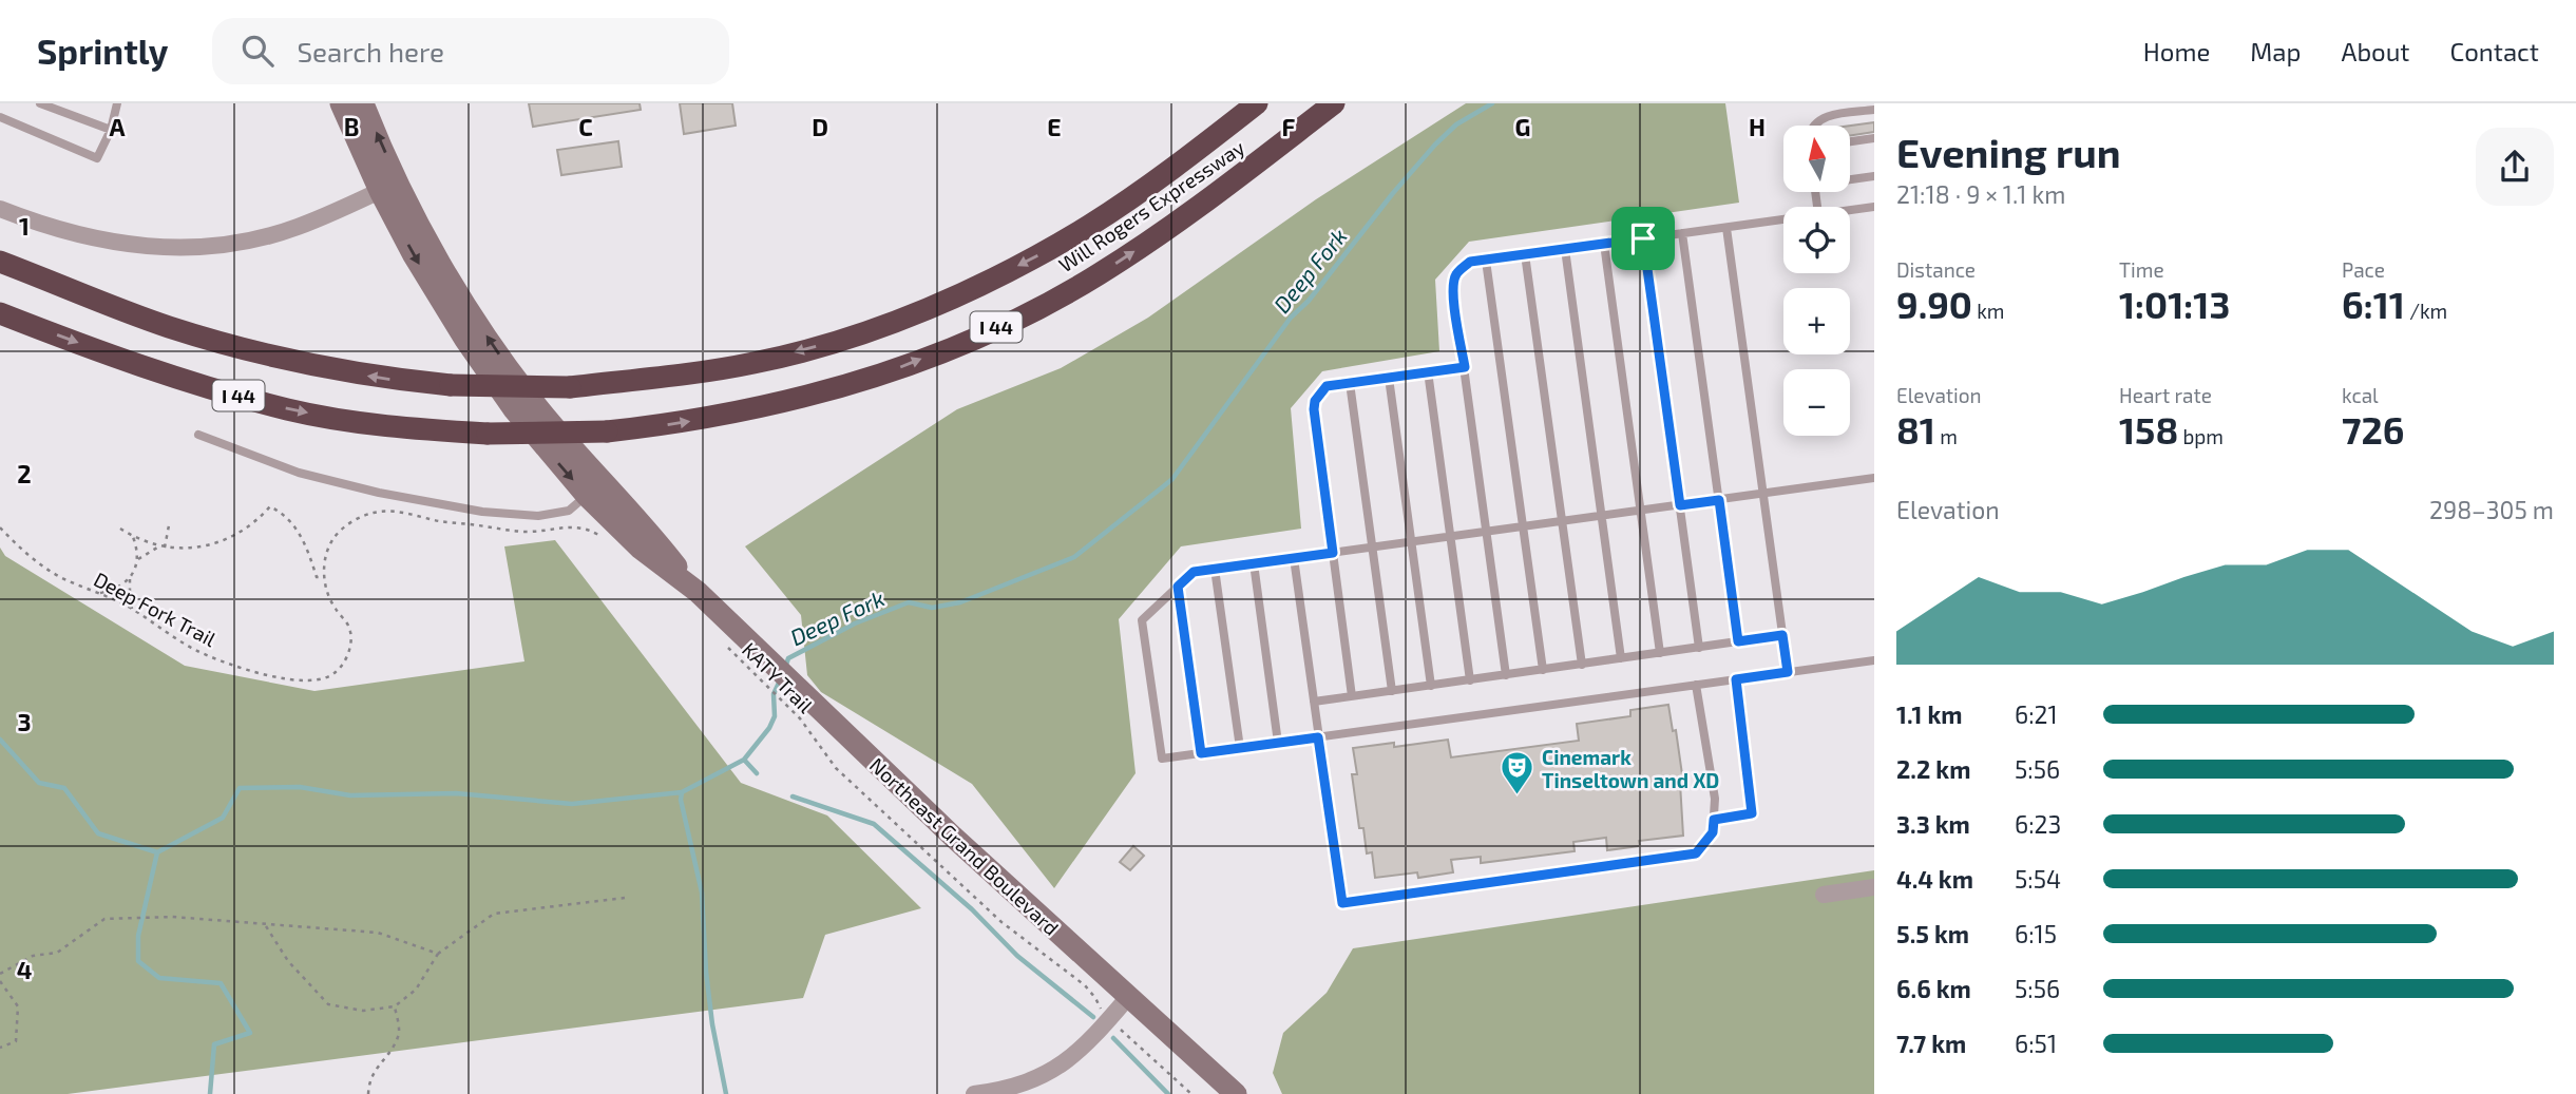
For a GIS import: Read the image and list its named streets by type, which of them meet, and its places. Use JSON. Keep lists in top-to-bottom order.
{
  "streets": {
    "highway": ["Will Rogers Expressway", "I 44"],
    "street": ["Northeast Grand Boulevard"],
    "path": ["Deep Fork Trail", "KATY Trail"]
  },
  "crossings": [
    ["KATY Trail", "Northeast Grand Boulevard"]
  ],
  "water": ["Deep Fork"],
  "places": {
    "theatre": ["Cinemark Tinseltown and XD"]
  },
  "north": "top",
  "page": {
    "header": "Sprintly",
    "search": "Search here",
    "nav": [
      "Home",
      "Map",
      "About",
      "Contact"
    ],
    "heading": ["Evening run", "21:18 · 9 × 1.1 km"],
    "map_buttons": ["+", "−"],
    "stats": [
      ["Distance", "9.90 km"],
      ["Time", "1:01:13"],
      ["Pace", "6:11 /km"],
      ["Elevation", "81 m"],
      ["Heart rate", "158 bpm"],
      ["kcal", "726"]
    ],
    "chart": ["Elevation", "298–305 m"],
    "list": [
      {
        "name": "1.1 km",
        "note": "6:21"
      },
      {
        "name": "2.2 km",
        "note": "5:56"
      },
      {
        "name": "3.3 km",
        "note": "6:23"
      },
      {
        "name": "4.4 km",
        "note": "5:54"
      },
      {
        "name": "5.5 km",
        "note": "6:15"
      },
      {
        "name": "6.6 km",
        "note": "5:56"
      },
      {
        "name": "7.7 km",
        "note": "6:51"
      }
    ]
  },
  "grid": {
    "columns": [
      "A",
      "B",
      "C",
      "D",
      "E",
      "F",
      "G",
      "H"
    ],
    "rows": [
      "1",
      "2",
      "3",
      "4"
    ]
  }
}
